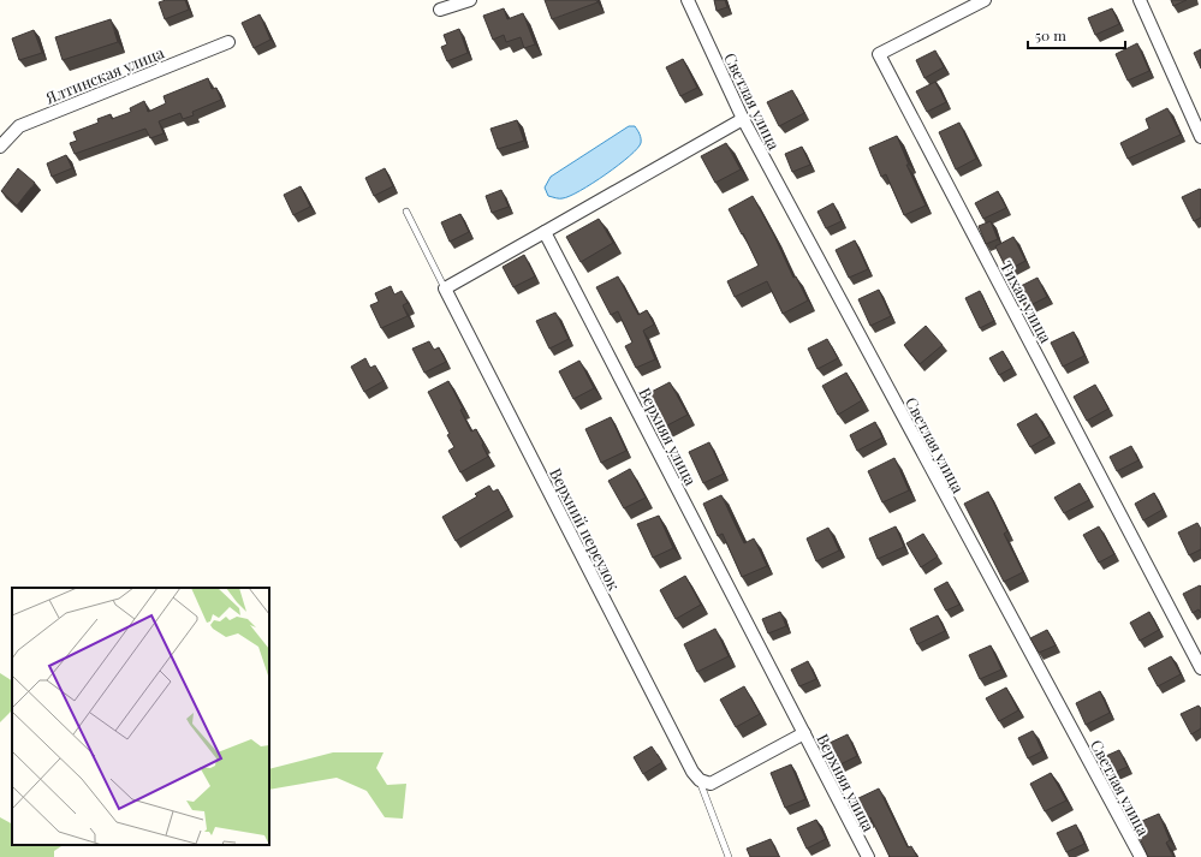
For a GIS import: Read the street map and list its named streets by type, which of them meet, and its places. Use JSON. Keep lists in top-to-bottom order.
{
  "streets": {
    "street": [
      "Ялтинская улица",
      "Светлая улица",
      "Тихая улица",
      "Верхняя улица",
      "Верхний переулок"
    ]
  },
  "scale_bar": "50 m"
}
